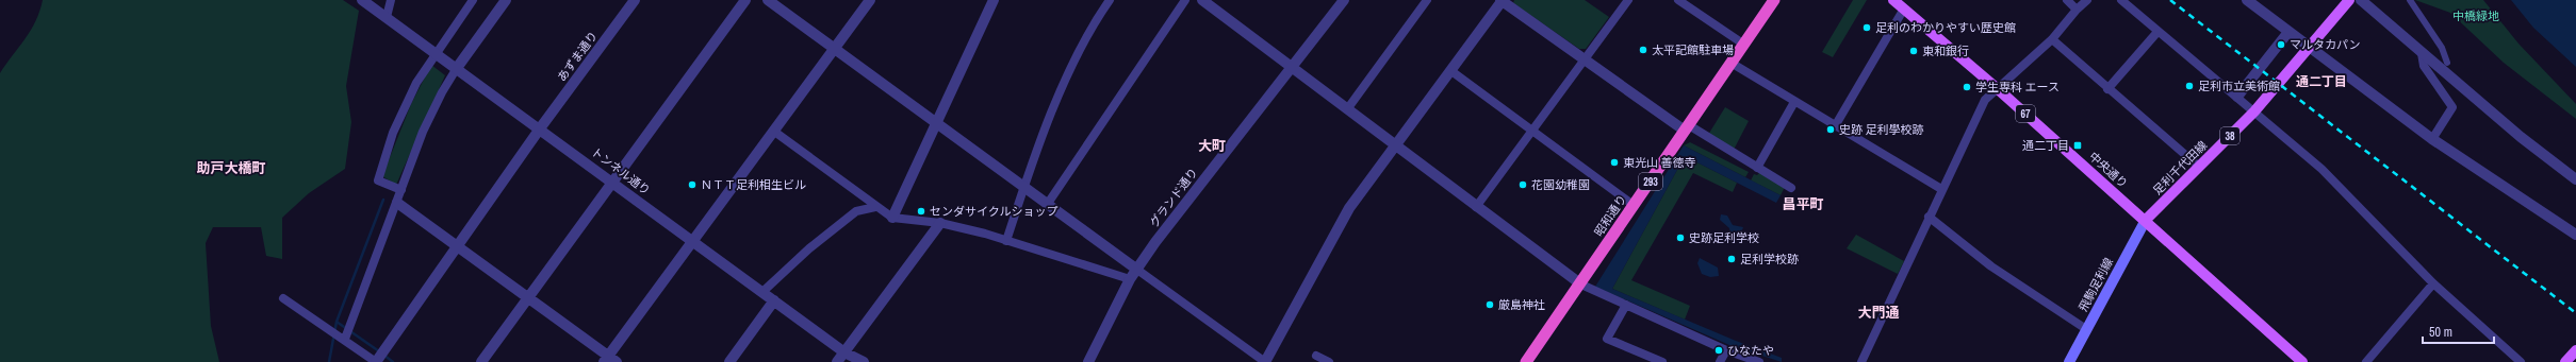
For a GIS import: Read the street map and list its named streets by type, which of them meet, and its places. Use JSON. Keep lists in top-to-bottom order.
{
  "streets": {
    "highway": ["293", "昭和通り"],
    "main road": [
      "67",
      "38",
      "足利千代田線",
      "中央通り",
      "飛駒足利線"
    ],
    "street": ["あずま通り", "トンネル通り", "グランド通り"]
  },
  "crossings": [
    ["あずま通り", "トンネル通り"],
    ["足利千代田線", "中央通り"],
    ["足利千代田線", "飛駒足利線"],
    ["中央通り", "飛駒足利線"]
  ],
  "districts": [
    "通二丁目",
    "大町",
    "助戸大橋町",
    "昌平町",
    "大門通"
  ],
  "parks": ["中橋緑地"],
  "places": {
    "other": [
      "足利のわかりやすい歴史館",
      "マルタカパン",
      "太平記館駐車場",
      "東和銀行",
      "足利市立美術館",
      "学生専科 エース",
      "史跡 足利學校跡",
      "東光山 善徳寺",
      "ＮＴＴ足利相生ビル",
      "花園幼稚園",
      "センダサイクルショップ",
      "史跡足利学校",
      "足利学校跡",
      "厳島神社",
      "ひなたや"
    ],
    "transit": ["通二丁目"]
  },
  "scale_bar": "50 m"
}
